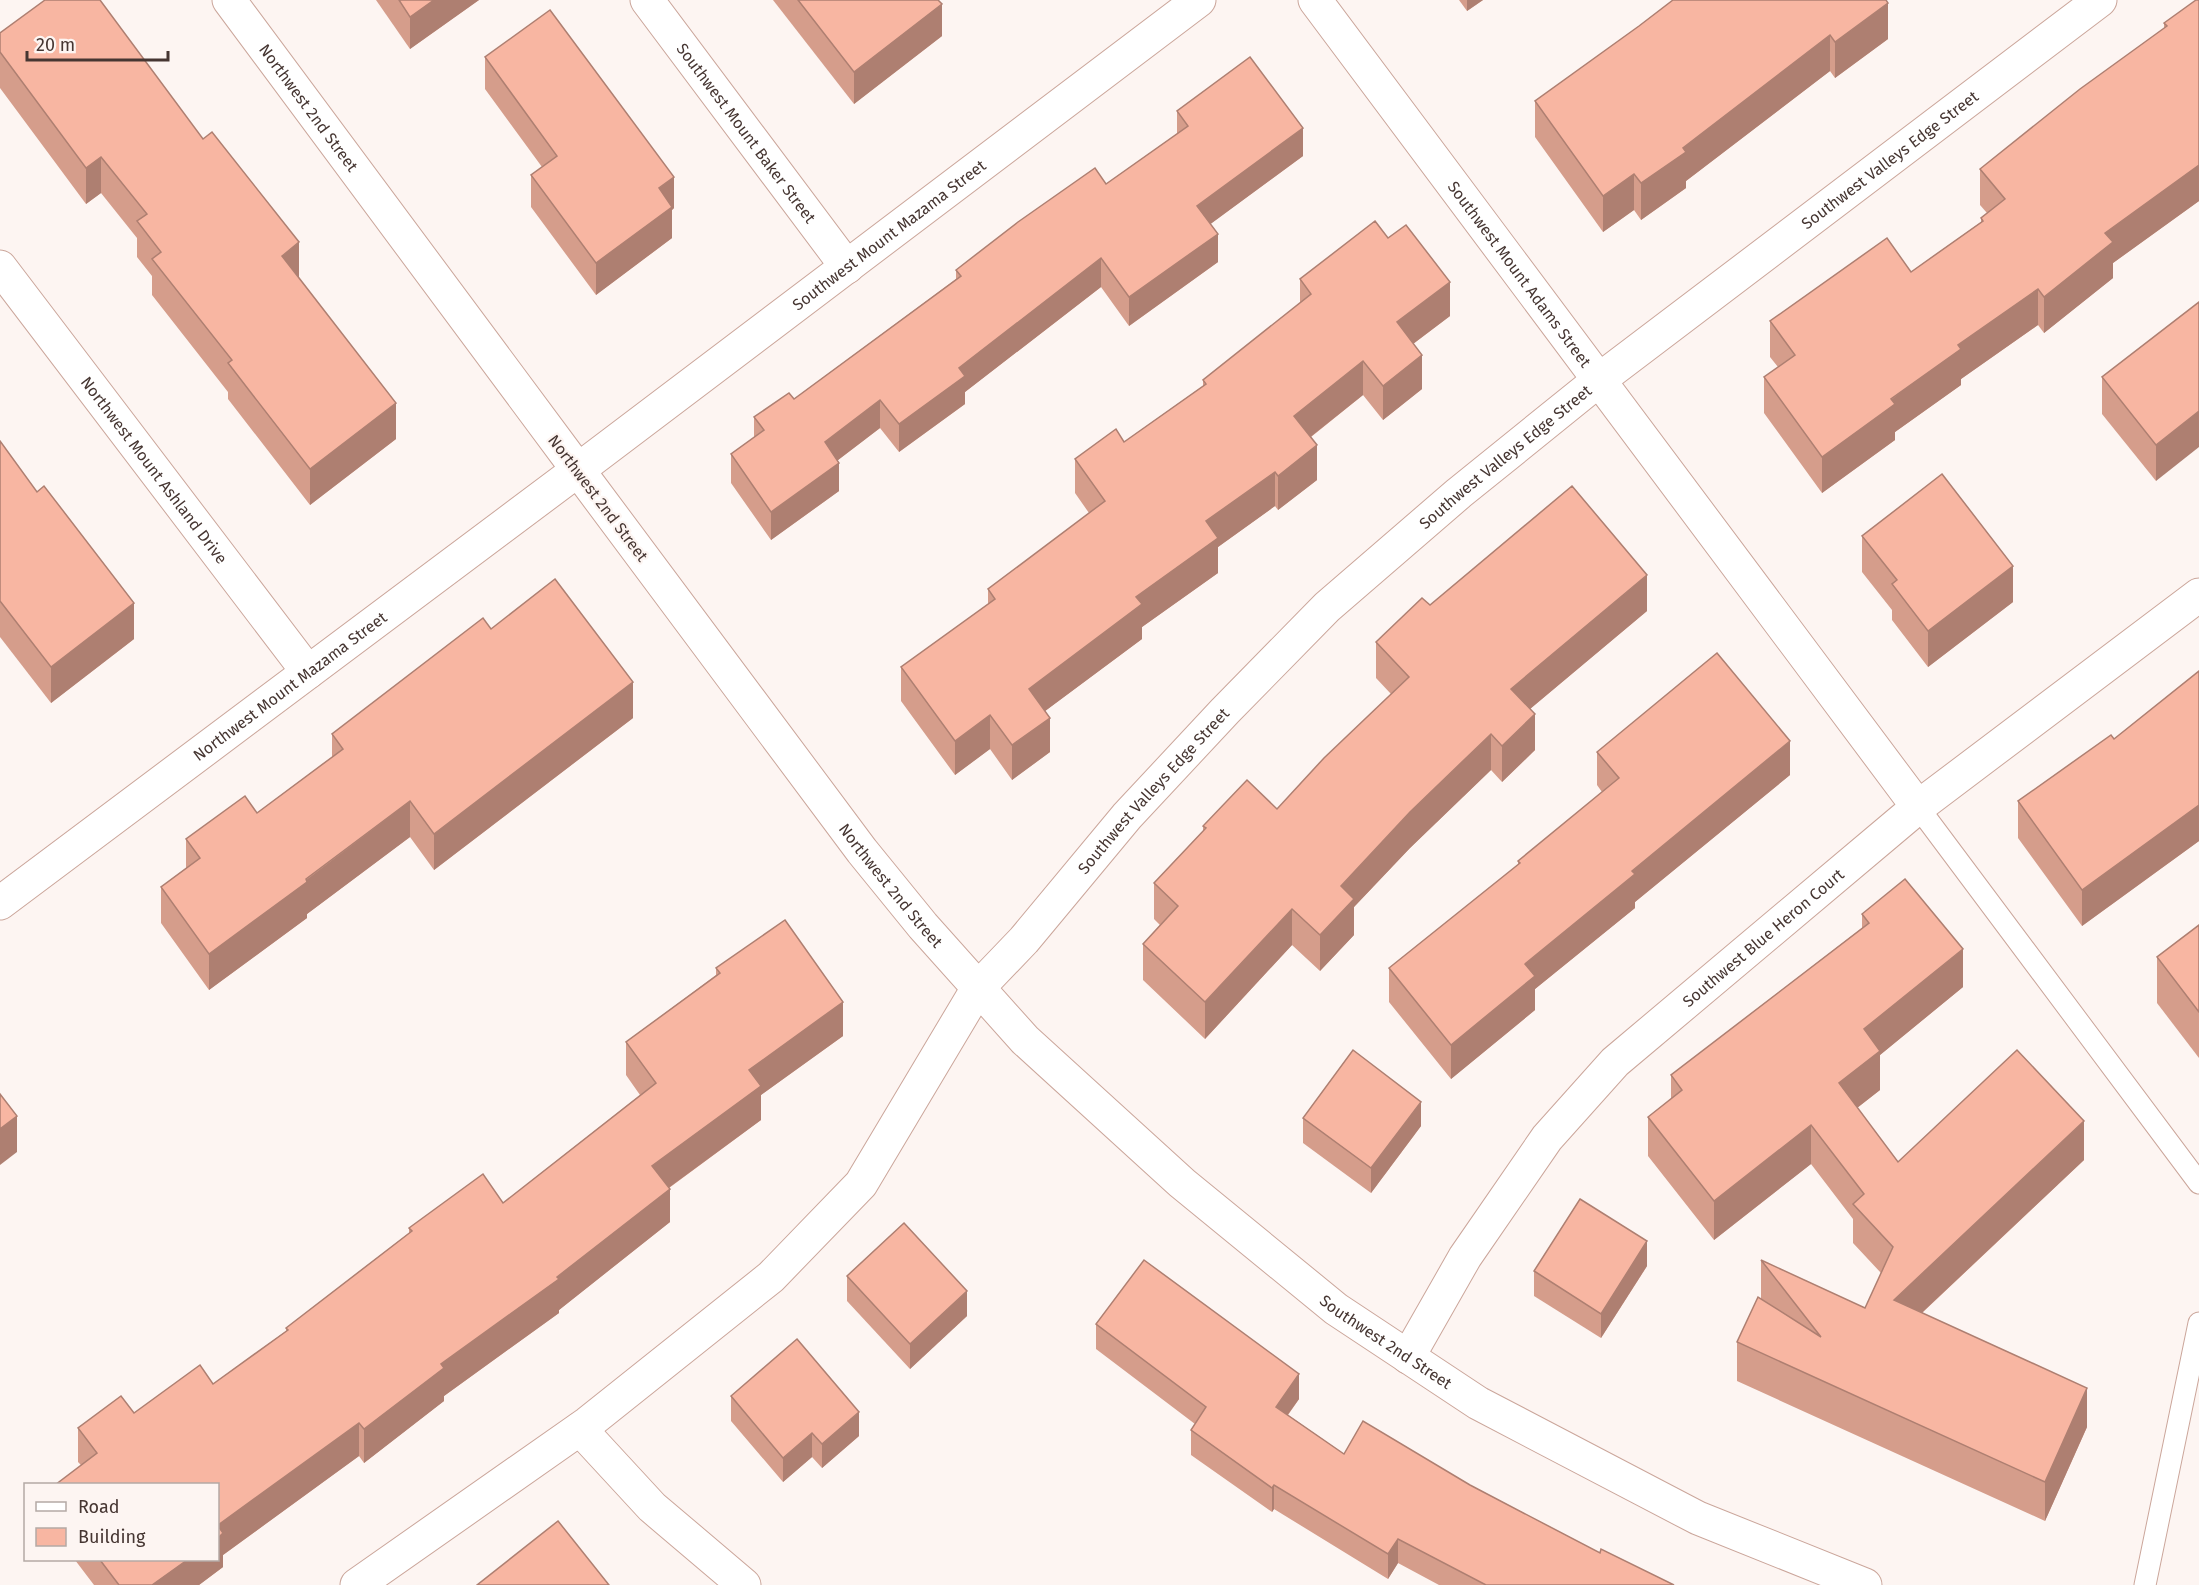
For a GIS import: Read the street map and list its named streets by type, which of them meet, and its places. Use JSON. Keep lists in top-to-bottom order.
{
  "streets": {
    "street": [
      "Northwest 2nd Street",
      "Southwest Mount Baker Street",
      "Southwest Valleys Edge Street",
      "Southwest Mount Mazama Street",
      "Southwest Mount Adams Street",
      "Northwest Mount Ashland Drive",
      "Northwest Mount Mazama Street",
      "Southwest Blue Heron Court",
      "Southwest 2nd Street"
    ]
  },
  "crossings": [
    ["Northwest 2nd Street", "Southwest Valleys Edge Street"],
    ["Northwest 2nd Street", "Southwest Mount Mazama Street"],
    ["Northwest 2nd Street", "Northwest Mount Mazama Street"],
    ["Northwest 2nd Street", "Southwest 2nd Street"],
    ["Southwest Mount Baker Street", "Southwest Mount Mazama Street"],
    ["Southwest Valleys Edge Street", "Southwest Mount Adams Street"],
    ["Southwest Valleys Edge Street", "Southwest 2nd Street"],
    ["Southwest Mount Mazama Street", "Northwest Mount Mazama Street"],
    ["Southwest Mount Adams Street", "Southwest Blue Heron Court"],
    ["Northwest Mount Ashland Drive", "Northwest Mount Mazama Street"],
    ["Southwest Blue Heron Court", "Southwest 2nd Street"]
  ],
  "legend": ["Road", "Building"],
  "scale_bar": "20 m"
}
